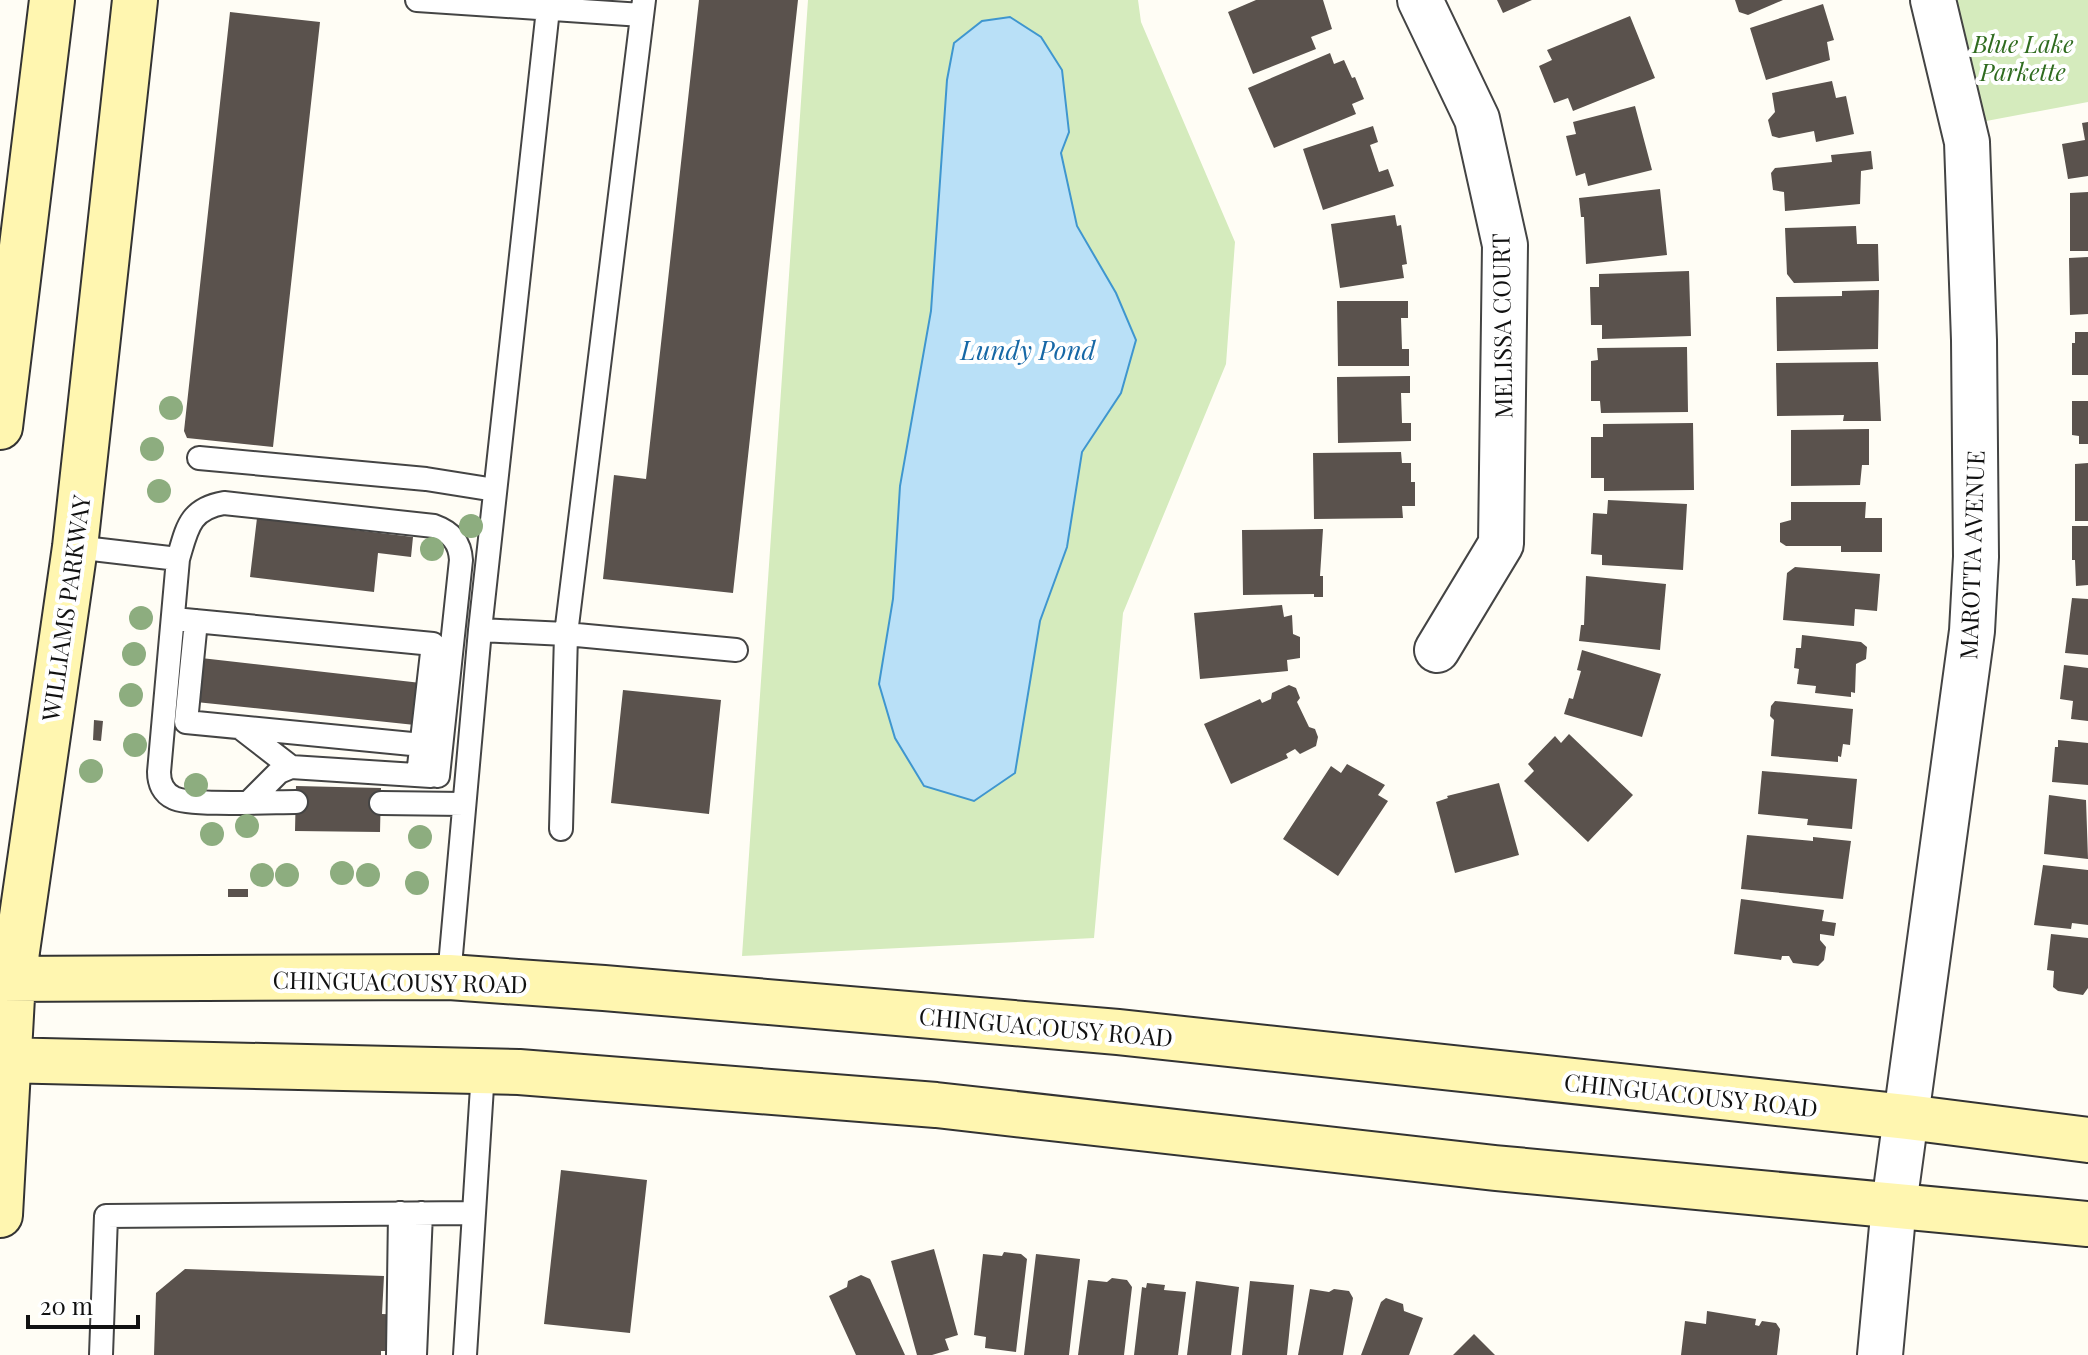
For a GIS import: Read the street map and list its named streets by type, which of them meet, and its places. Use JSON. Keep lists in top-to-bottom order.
{
  "streets": {
    "main road": ["WILLIAMS PARKWAY", "CHINGUACOUSY ROAD"],
    "street": ["MELISSA COURT", "MAROTTA AVENUE"]
  },
  "crossings": [
    ["MAROTTA AVENUE", "CHINGUACOUSY ROAD"],
    ["WILLIAMS PARKWAY", "CHINGUACOUSY ROAD"]
  ],
  "water": ["Lundy Pond"],
  "parks": ["Blue Lake Parkette"],
  "scale_bar": "20 m"
}
